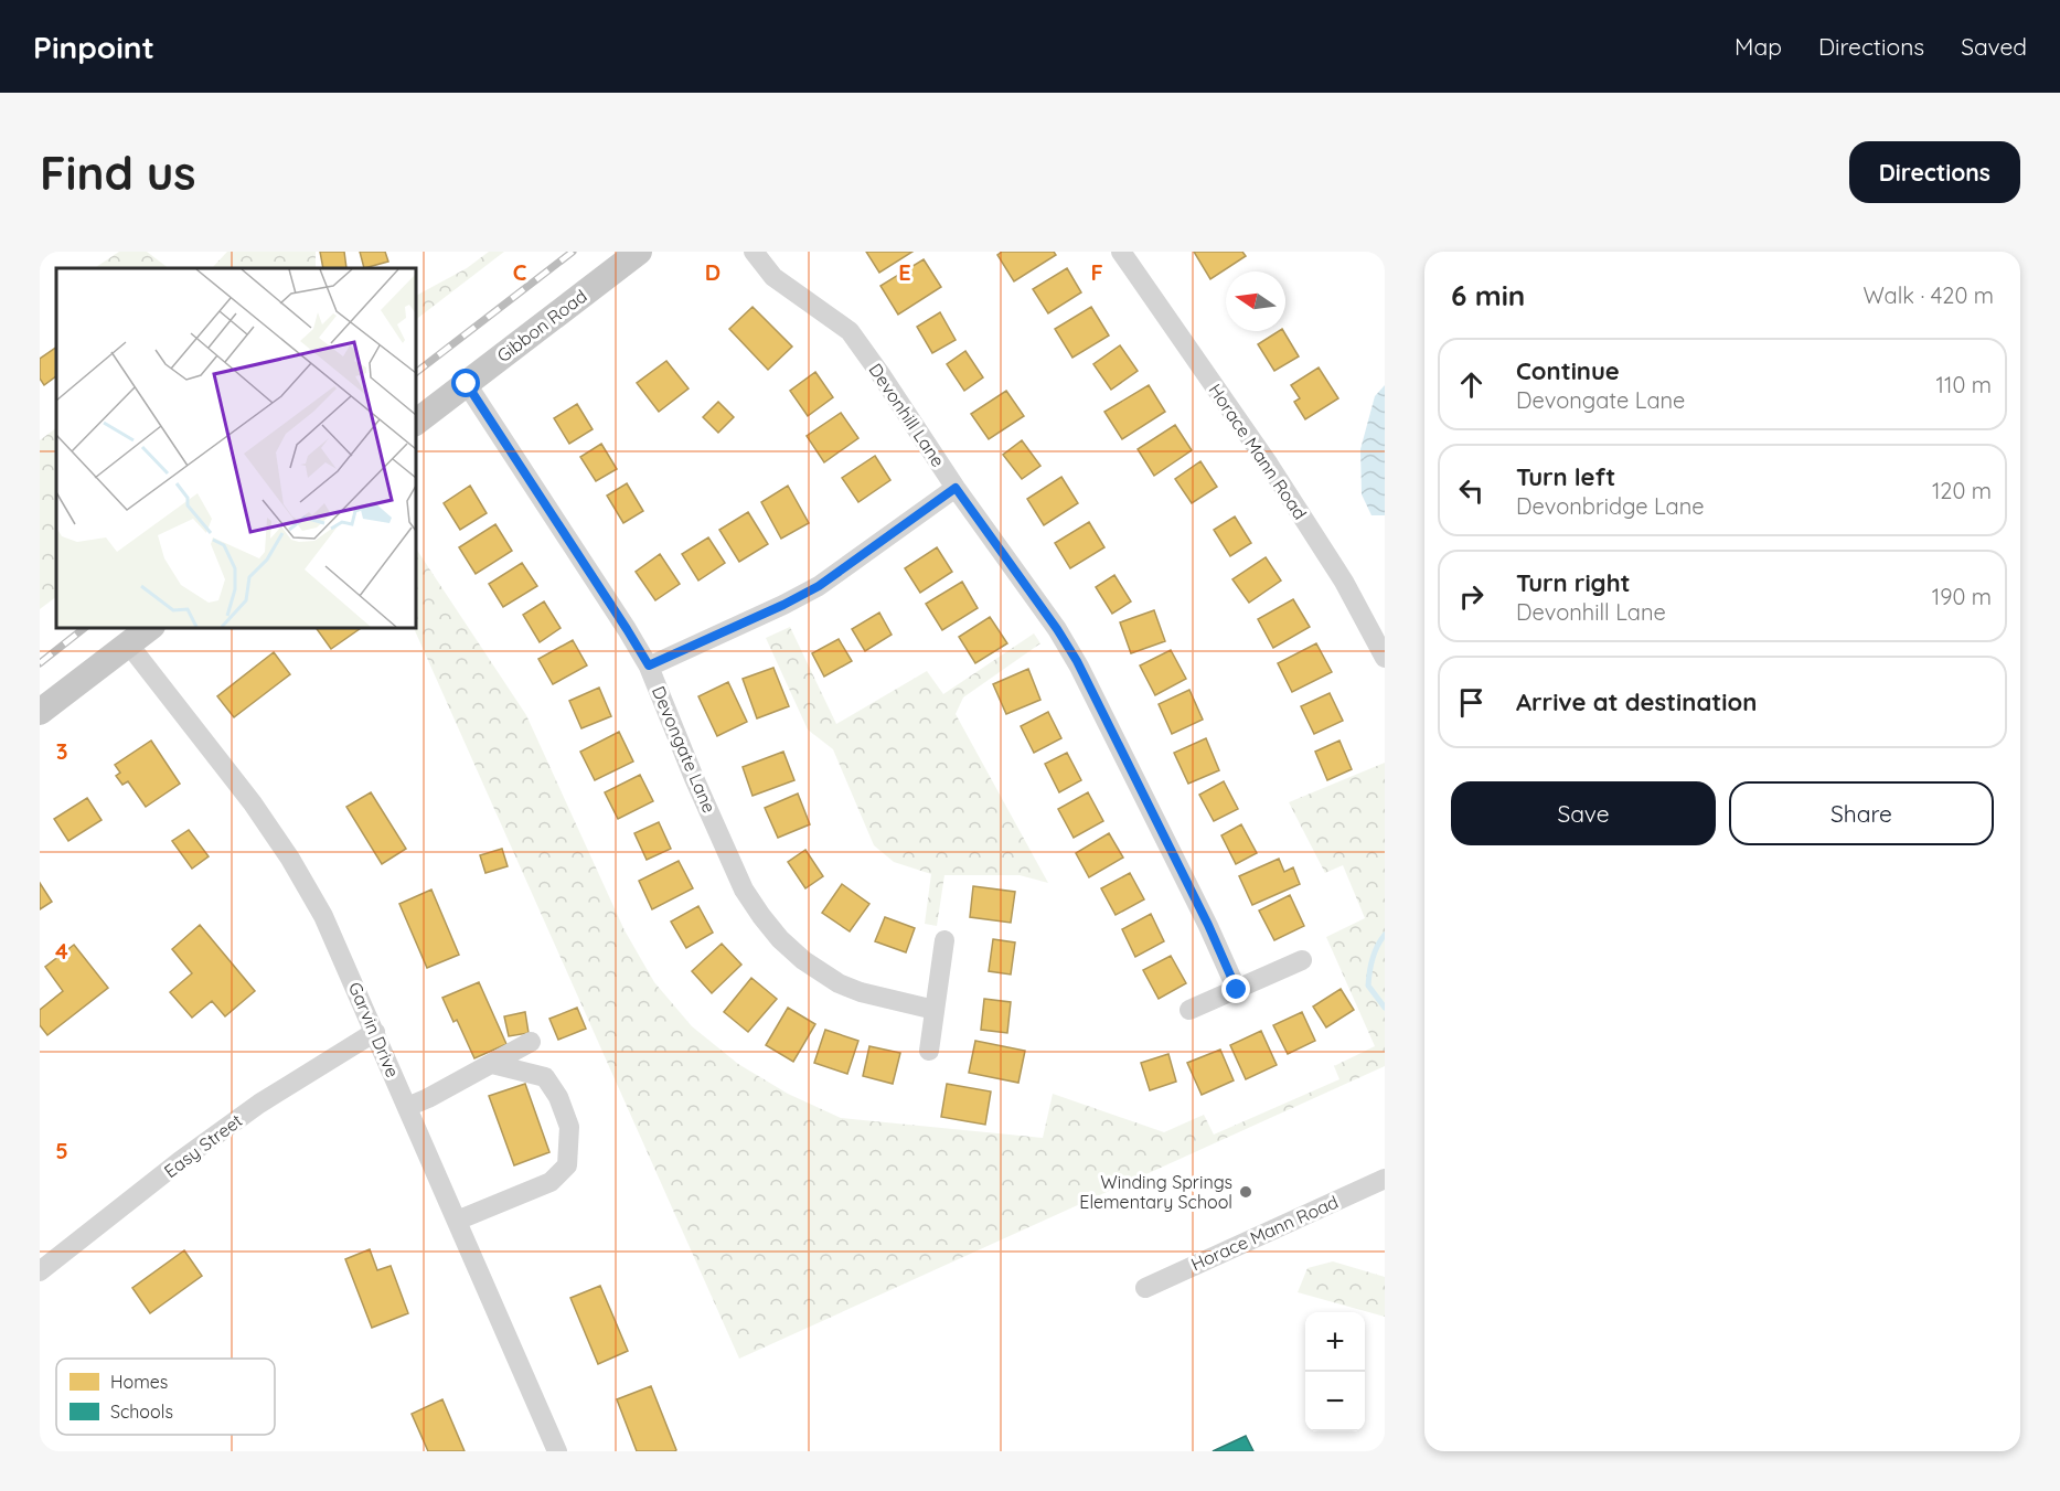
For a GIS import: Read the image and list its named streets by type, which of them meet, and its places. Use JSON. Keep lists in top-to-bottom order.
{
  "streets": {
    "main road": ["Gibbon Road"],
    "street": [
      "Devonhill Lane",
      "Horace Mann Road",
      "Devongate Lane",
      "Garvin Drive",
      "Easy Street"
    ]
  },
  "crossings": [
    ["Gibbon Road", "Devongate Lane"],
    ["Garvin Drive", "Easy Street"]
  ],
  "places": ["Winding Springs Elementary School"],
  "legend": ["Homes", "Schools"],
  "north": "left",
  "page": {
    "header": "Pinpoint",
    "nav": ["Map", "Directions", "Saved"],
    "buttons": [
      "Directions",
      ["Save", "Share"]
    ],
    "title": "Find us",
    "heading": ["6 min", "Walk · 420 m"],
    "list": [
      ["Continue", "Devongate Lane", "110 m"],
      ["Turn left", "Devonbridge Lane", "120 m"],
      ["Turn right", "Devonhill Lane", "190 m"],
      "Arrive at destination"
    ],
    "map_buttons": ["+", "−"]
  },
  "grid": {
    "columns": [
      "C",
      "D",
      "E",
      "F"
    ],
    "rows": ["3", "4", "5"]
  }
}
